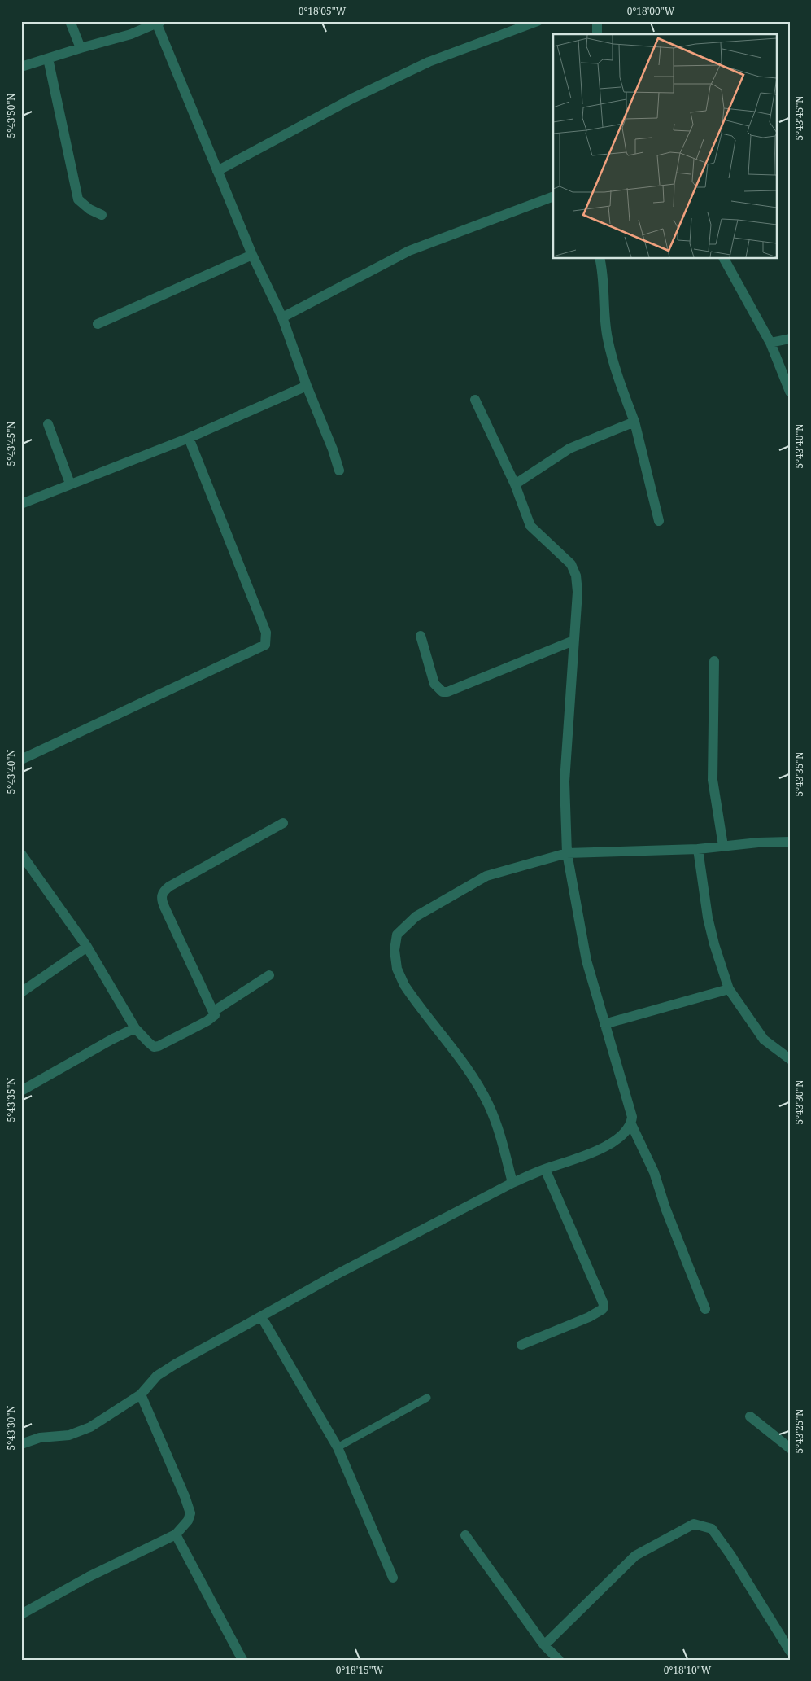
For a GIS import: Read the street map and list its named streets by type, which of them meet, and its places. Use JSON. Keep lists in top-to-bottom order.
{
  "coordinates": [
    "0°18'05\"W",
    "0°18'00\"W",
    "5°43'50\"N",
    "5°43'45\"N",
    "5°43'40\"N",
    "5°43'35\"N",
    "5°43'30\"N",
    "5°43'25\"N",
    "0°18'15\"W",
    "0°18'10\"W"
  ]
}
